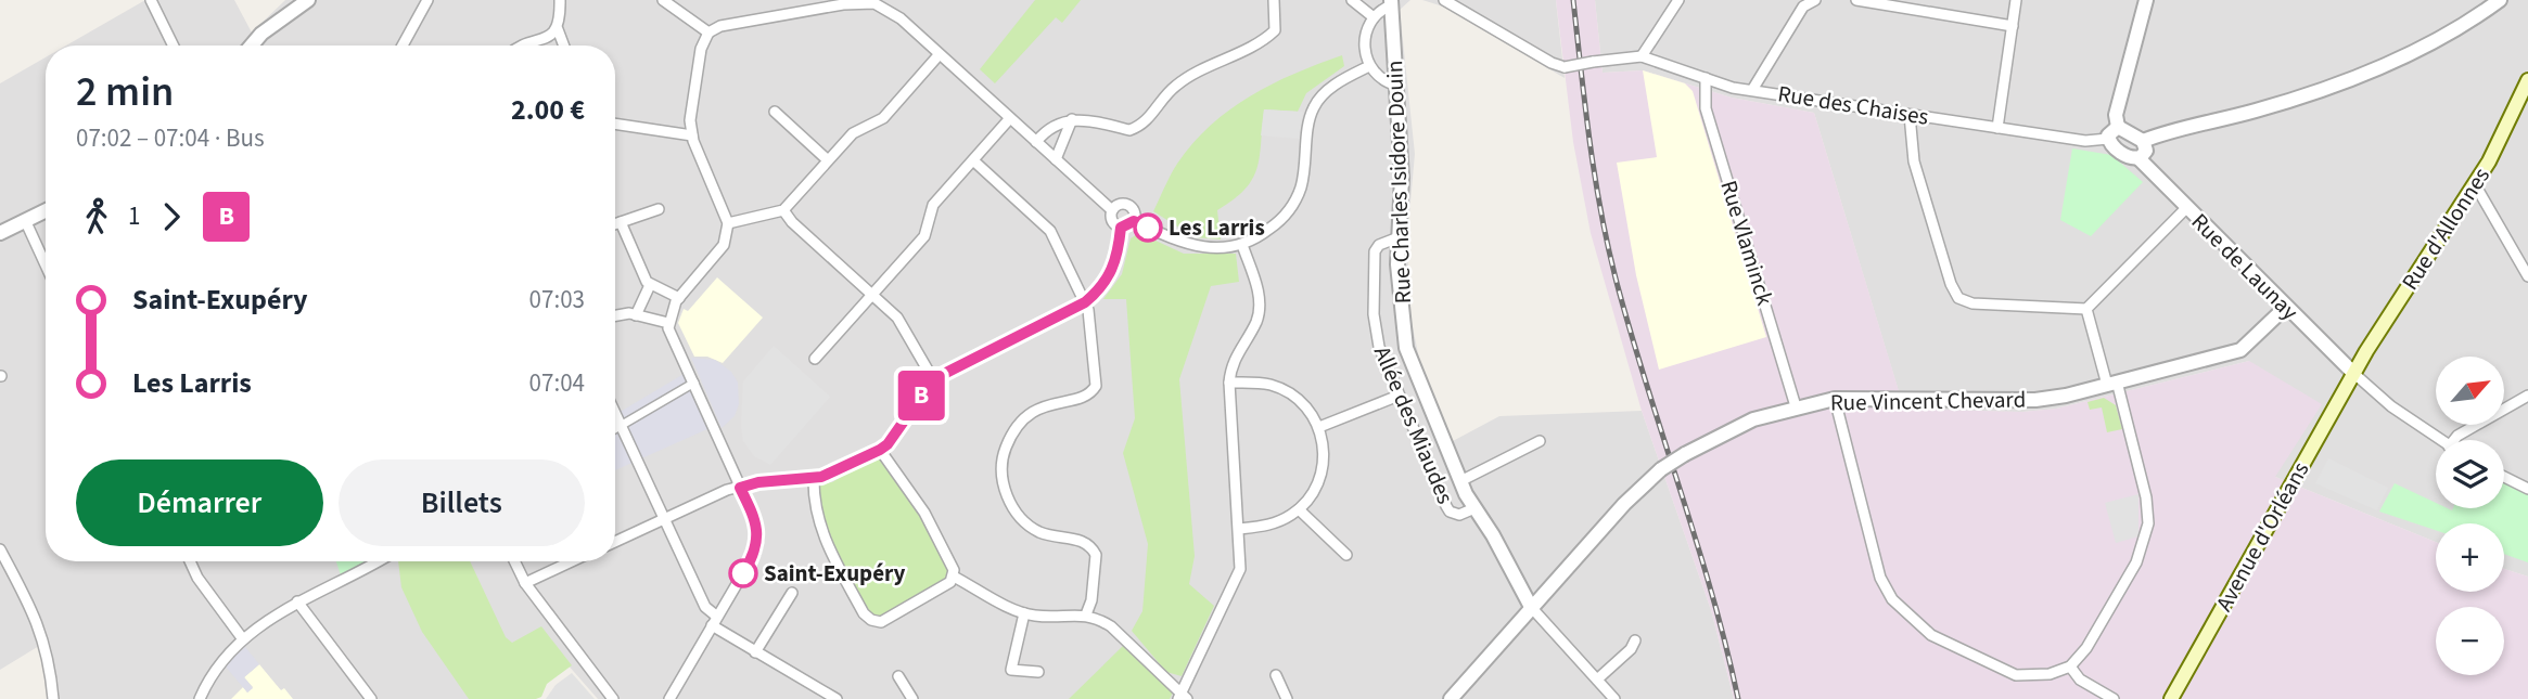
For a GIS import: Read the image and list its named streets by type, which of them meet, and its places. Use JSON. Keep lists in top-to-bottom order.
{
  "streets": {
    "main road": ["Rue d'Allonnes", "Avenue d'Orléans"],
    "street": [
      "Rue des Chaises",
      "Rue Charles Isidore Douin",
      "Rue Vlaminck",
      "Rue de Launay",
      "Rue Vincent Chevard",
      "Allée des Miaudes"
    ]
  },
  "crossings": [
    ["Rue des Chaises", "Rue Vlaminck"],
    ["Rue des Chaises", "Rue de Launay"],
    ["Rue Charles Isidore Douin", "Rue Vincent Chevard"],
    ["Rue Charles Isidore Douin", "Allée des Miaudes"],
    ["Rue d'Allonnes", "Rue de Launay"],
    ["Rue d'Allonnes", "Avenue d'Orléans"],
    ["Rue Vlaminck", "Rue Vincent Chevard"],
    ["Rue de Launay", "Rue Vincent Chevard"],
    ["Rue de Launay", "Avenue d'Orléans"]
  ],
  "places": ["Les Larris", "Saint-Exupéry"],
  "lines": ["bus line B"],
  "north": "top right",
  "page": {
    "on_map": "B",
    "heading": ["2 min", "07:02 – 07:04 · Bus", "2.00 €"],
    "legs": ["1", "B"],
    "list": [
      {
        "name": "Saint-Exupéry",
        "value": "07:03"
      },
      {
        "name": "Les Larris",
        "value": "07:04"
      }
    ],
    "map_buttons": ["+", "−"],
    "buttons": ["Démarrer", "Billets"]
  }
}
